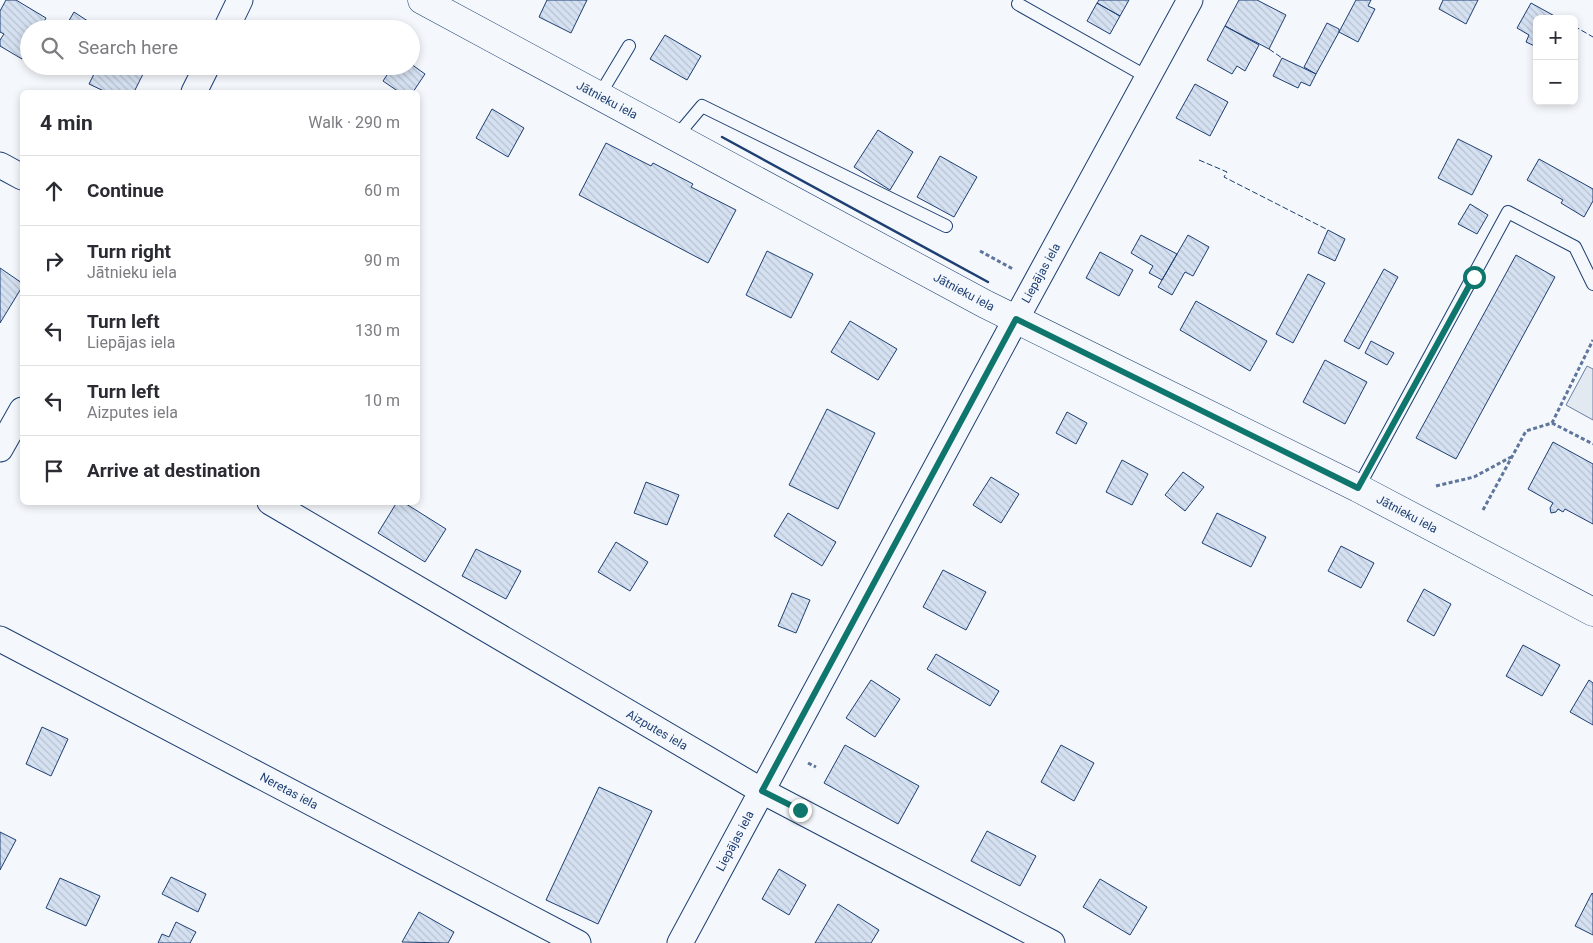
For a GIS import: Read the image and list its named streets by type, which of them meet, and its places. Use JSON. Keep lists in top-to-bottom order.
{
  "streets": {
    "street": [
      "Jātnieku iela",
      "Liepājas iela",
      "Aizputes iela",
      "Neretas iela"
    ]
  },
  "crossings": [
    ["Jātnieku iela", "Liepājas iela"],
    ["Liepājas iela", "Aizputes iela"]
  ],
  "page": {
    "map_buttons": ["+", "−"],
    "search": "Search here",
    "heading": ["4 min", "Walk · 290 m"],
    "list": [
      ["Continue", "60 m"],
      ["Turn right", "Jātnieku iela", "90 m"],
      ["Turn left", "Liepājas iela", "130 m"],
      ["Turn left", "Aizputes iela", "10 m"],
      "Arrive at destination"
    ]
  }
}
